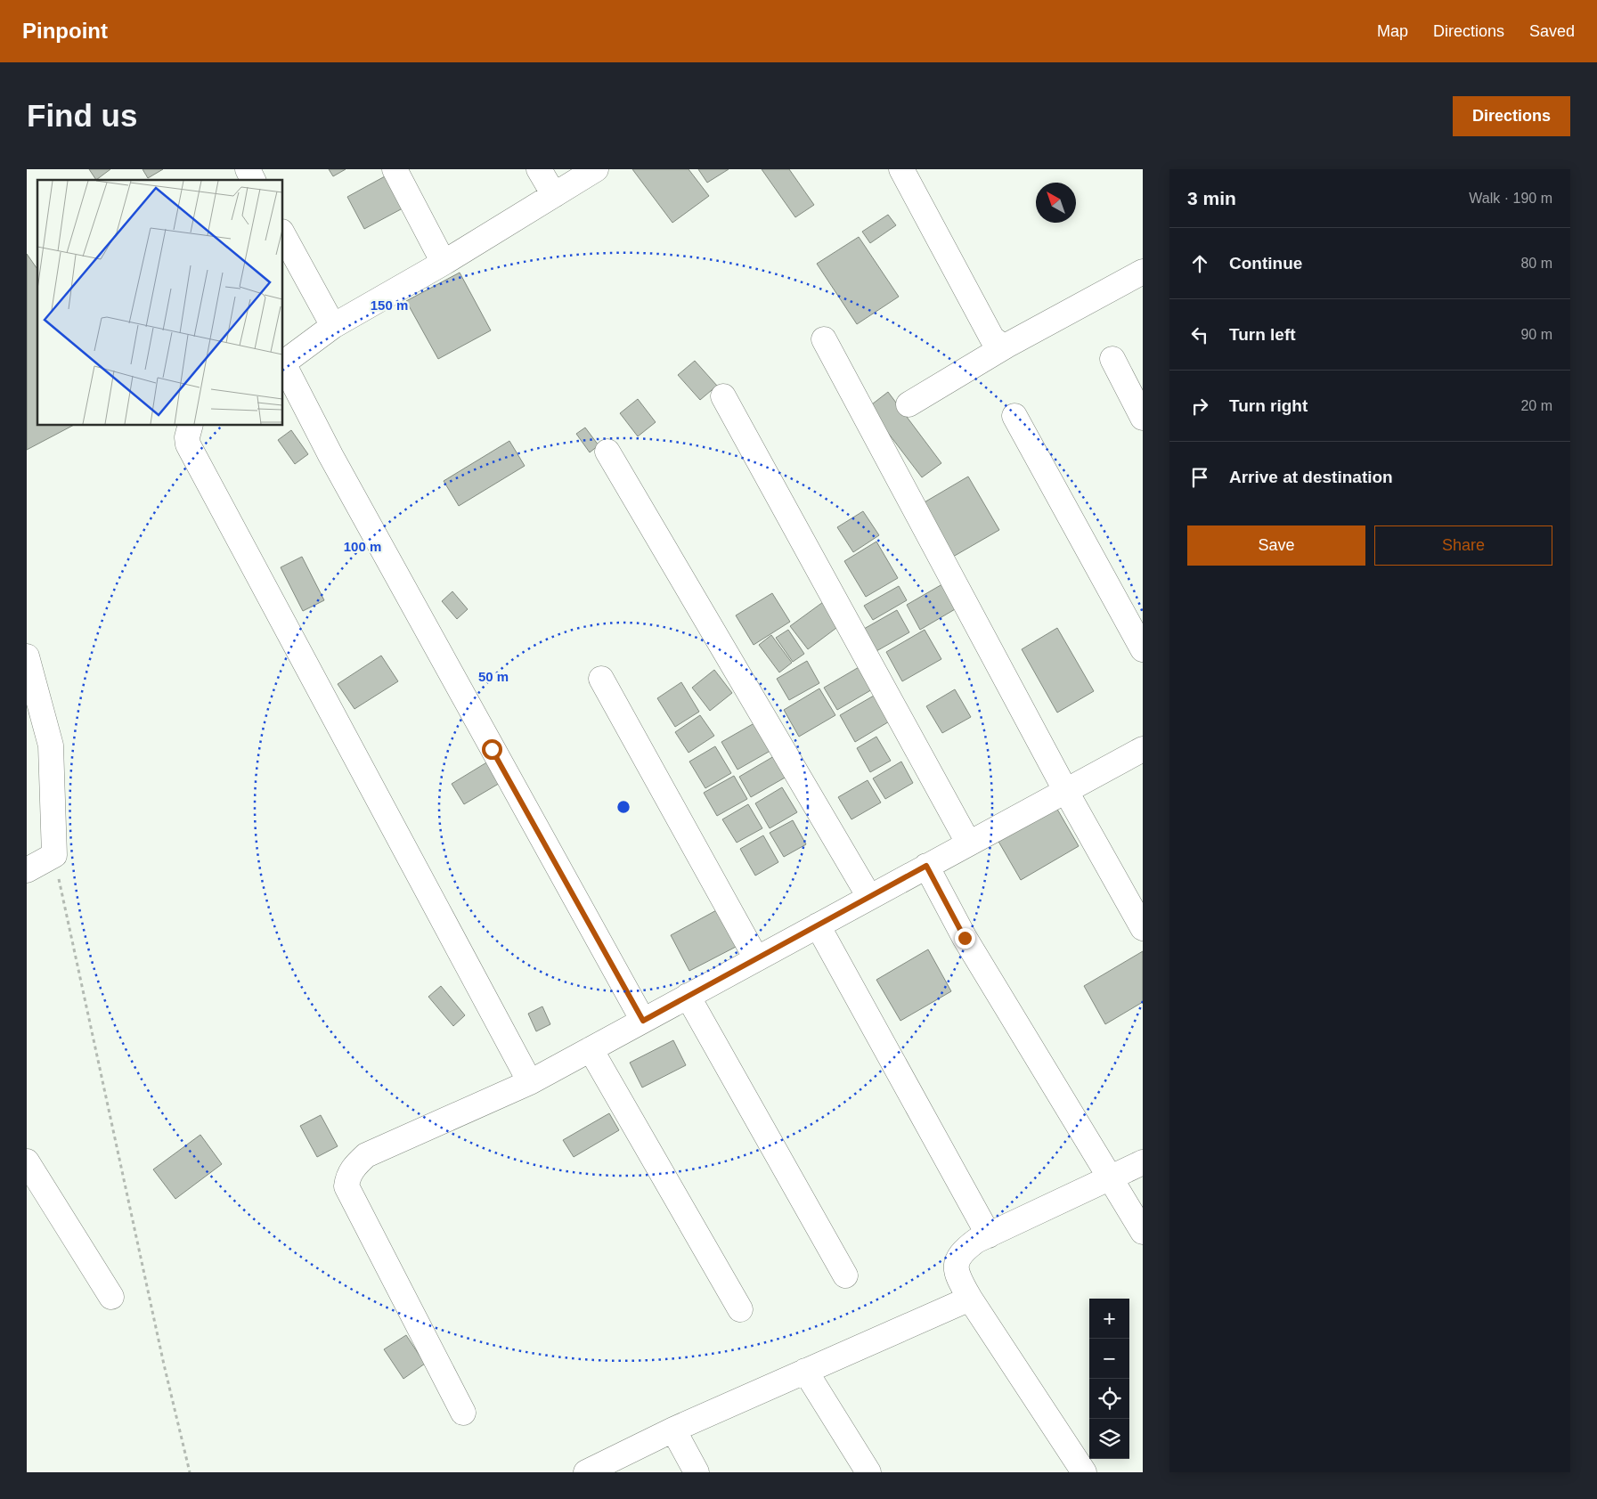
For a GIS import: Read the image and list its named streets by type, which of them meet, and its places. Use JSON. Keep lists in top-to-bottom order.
{
  "north": "top left",
  "page": {
    "header": "Pinpoint",
    "nav": ["Map", "Directions", "Saved"],
    "buttons": [
      "Directions",
      ["Save", "Share"]
    ],
    "title": "Find us",
    "heading": ["3 min", "Walk · 190 m"],
    "list": [
      ["Continue", "80 m"],
      ["Turn left", "90 m"],
      ["Turn right", "20 m"],
      "Arrive at destination"
    ],
    "map_buttons": ["+", "−"]
  },
  "rings": ["150 m", "100 m", "50 m"]
}
